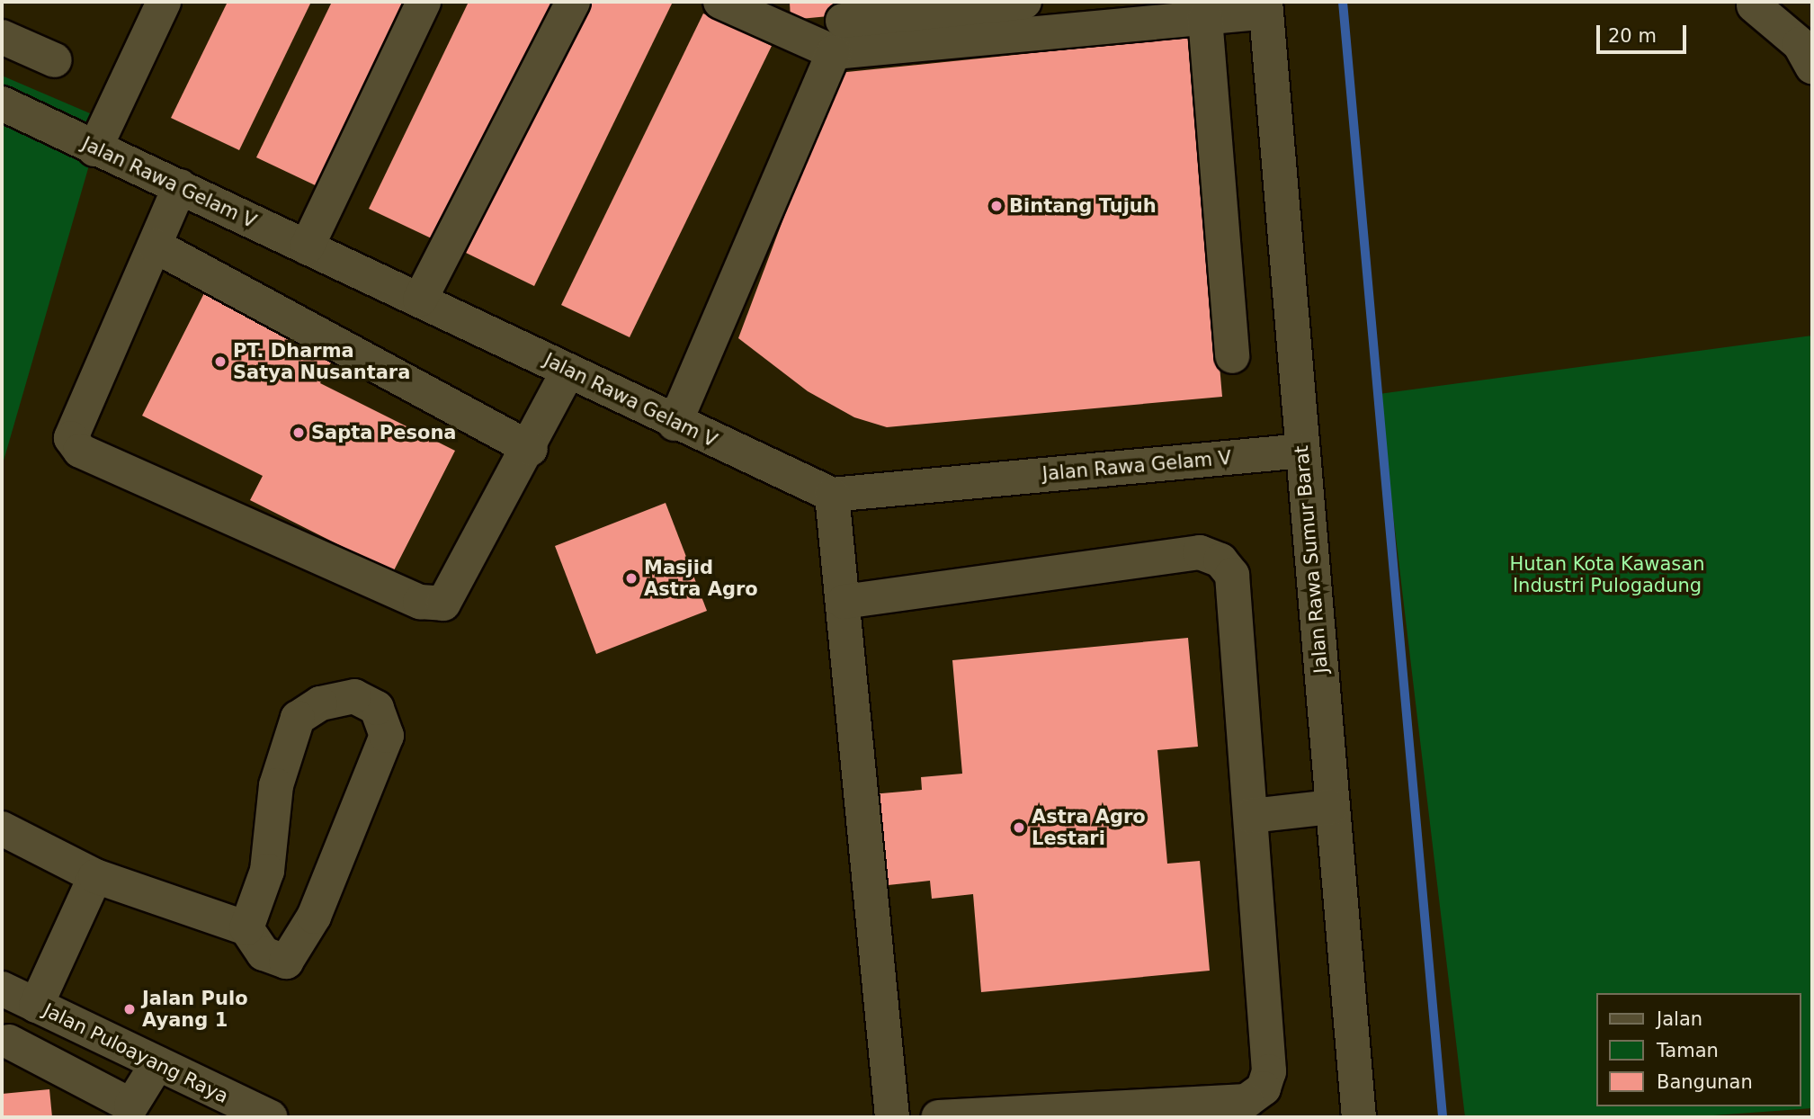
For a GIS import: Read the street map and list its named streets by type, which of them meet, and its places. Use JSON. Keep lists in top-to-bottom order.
{
  "streets": {
    "street": ["Jalan Rawa Gelam V", "Jalan Rawa Sumur Barat", "Jalan Puloayang Raya"]
  },
  "crossings": [
    ["Jalan Rawa Gelam V", "Jalan Rawa Sumur Barat"]
  ],
  "parks": ["Hutan Kota Kawasan Industri Pulogadung"],
  "places": [
    "Bintang Tujuh",
    "PT. Dharma Satya Nusantara",
    "Sapta Pesona",
    "Masjid Astra Agro",
    "Astra Agro Lestari",
    "Jalan Pulo Ayang 1"
  ],
  "legend": ["Jalan", "Taman", "Bangunan"],
  "scale_bar": "20 m"
}
